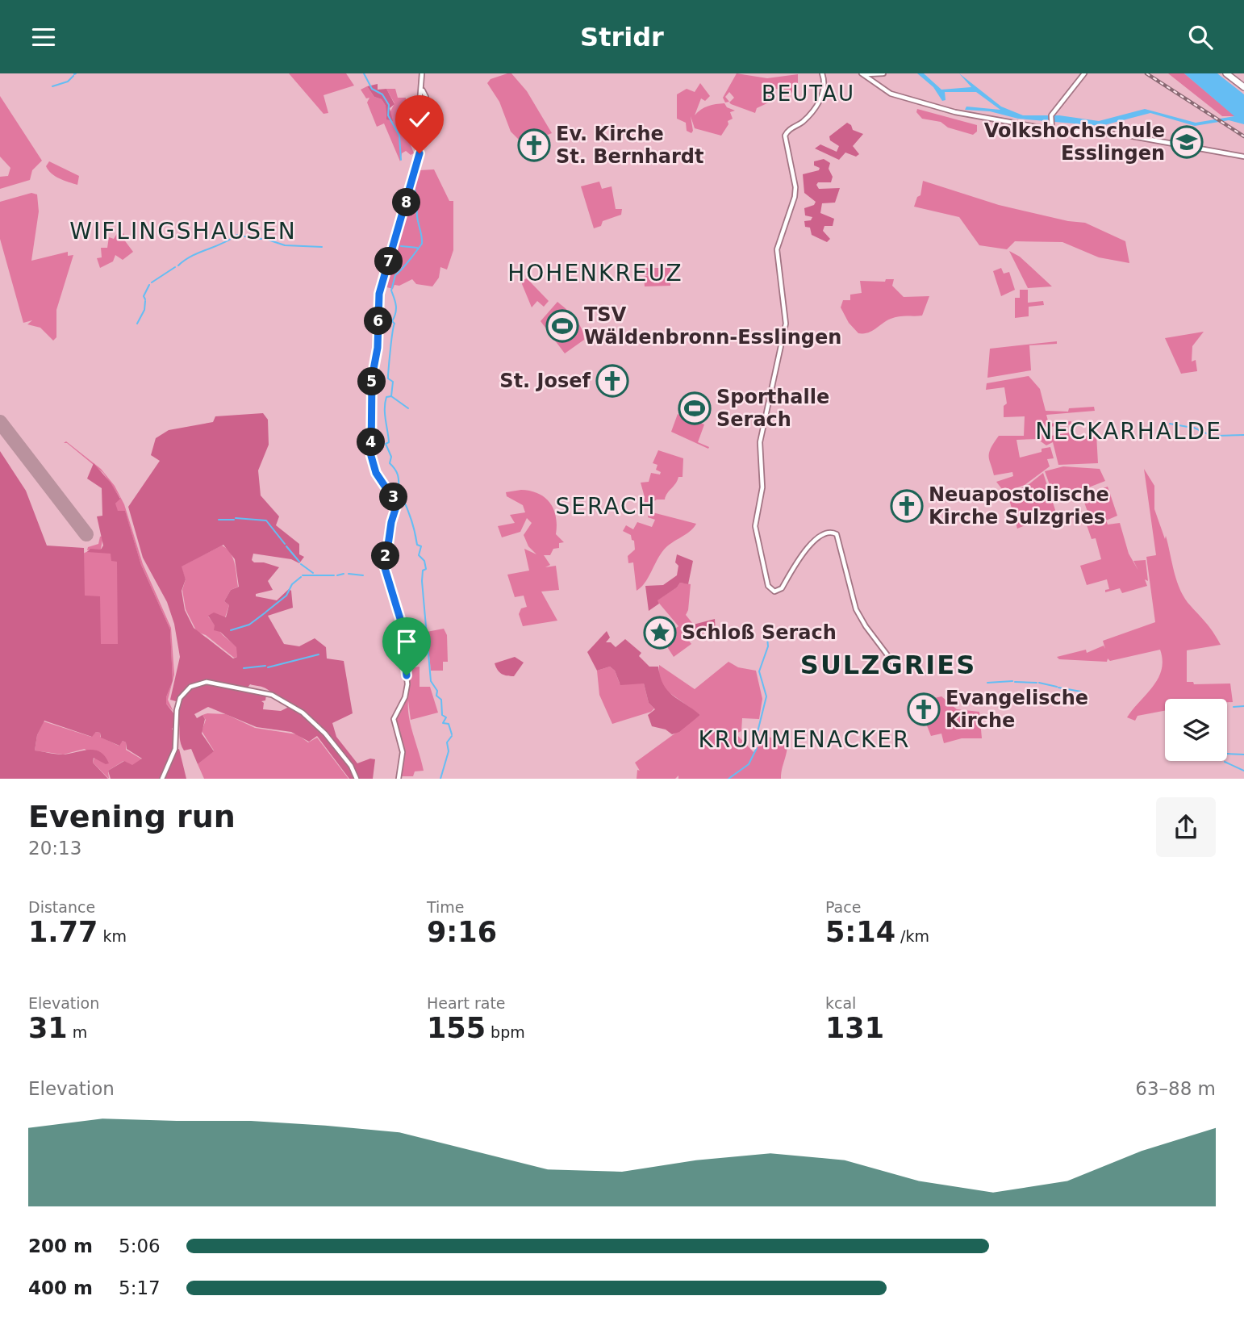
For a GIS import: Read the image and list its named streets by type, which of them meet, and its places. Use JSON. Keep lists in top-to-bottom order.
{
  "districts": [
    "BEUTAU",
    "WIFLINGSHAUSEN",
    "HOHENKREUZ",
    "NECKARHALDE",
    "SERACH",
    "SULZGRIES",
    "KRUMMENACKER"
  ],
  "places": {
    "school or university": ["Volkshochschule Esslingen"],
    "church": [
      "Ev. Kirche St. Bernhardt",
      "St. Josef",
      "Neuapostolische Kirche Sulzgries",
      "Evangelische Kirche"
    ],
    "sports": ["TSV Wäldenbronn-Esslingen", "Sporthalle Serach"],
    "place": ["Schloß Serach"]
  },
  "page": {
    "header": "Stridr",
    "pins": [
      "8",
      "7",
      "6",
      "5",
      "4",
      "3",
      "2"
    ],
    "heading": ["Evening run", "20:13"],
    "stats": [
      ["Distance", "1.77 km"],
      ["Time", "9:16"],
      ["Pace", "5:14 /km"],
      ["Elevation", "31 m"],
      ["Heart rate", "155 bpm"],
      ["kcal", "131"]
    ],
    "chart": ["Elevation", "63–88 m"],
    "list": [
      {
        "name": "200 m",
        "note": "5:06"
      },
      {
        "name": "400 m",
        "note": "5:17"
      }
    ]
  }
}
